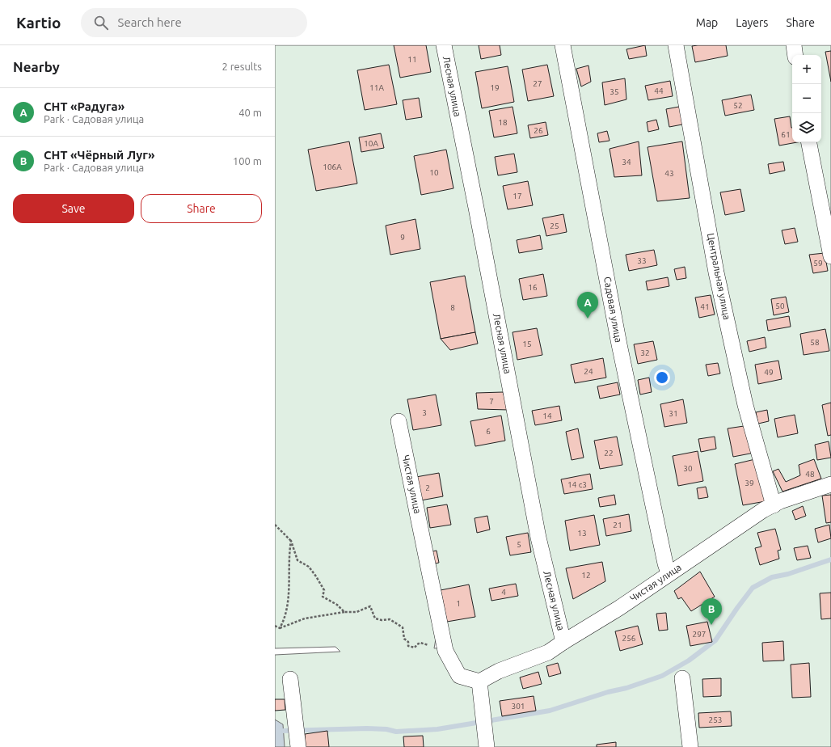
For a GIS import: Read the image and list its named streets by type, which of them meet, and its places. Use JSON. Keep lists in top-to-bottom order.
{
  "streets": {
    "street": [
      "Лесная улица",
      "Центральная улица",
      "Садовая улица",
      "Чистая улица"
    ]
  },
  "crossings": [
    ["Лесная улица", "Чистая улица"],
    ["Центральная улица", "Чистая улица"],
    ["Садовая улица", "Чистая улица"]
  ],
  "house_numbers": [
    "11",
    "27",
    "11А",
    "19",
    "44",
    "35",
    "52",
    "18",
    "26",
    "61",
    "10А",
    "34",
    "106А",
    "10",
    "43",
    "17",
    "25",
    "9",
    "33",
    "59",
    "16",
    "50",
    "41",
    "8",
    "58",
    "15",
    "32",
    "24",
    "49",
    "7",
    "3",
    "31",
    "14",
    "6",
    "22",
    "30",
    "48",
    "39",
    "14 с3",
    "2",
    "21",
    "13",
    "5",
    "12",
    "4",
    "1",
    "297",
    "256",
    "301",
    "253"
  ],
  "page": {
    "header": "Kartio",
    "search": "Search here",
    "nav": ["Map", "Layers", "Share"],
    "heading": ["Nearby", "2 results"],
    "map_buttons": ["+", "−"],
    "list": [
      {
        "mark": "A",
        "name": "СНТ «Радуга»",
        "note": "Park · Садовая улица",
        "value": "40 m"
      },
      {
        "mark": "B",
        "name": "СНТ «Чёрный Луг»",
        "note": "Park · Садовая улица",
        "value": "100 m"
      }
    ],
    "buttons": ["Save", "Share"],
    "pins": ["A", "B"]
  }
}
